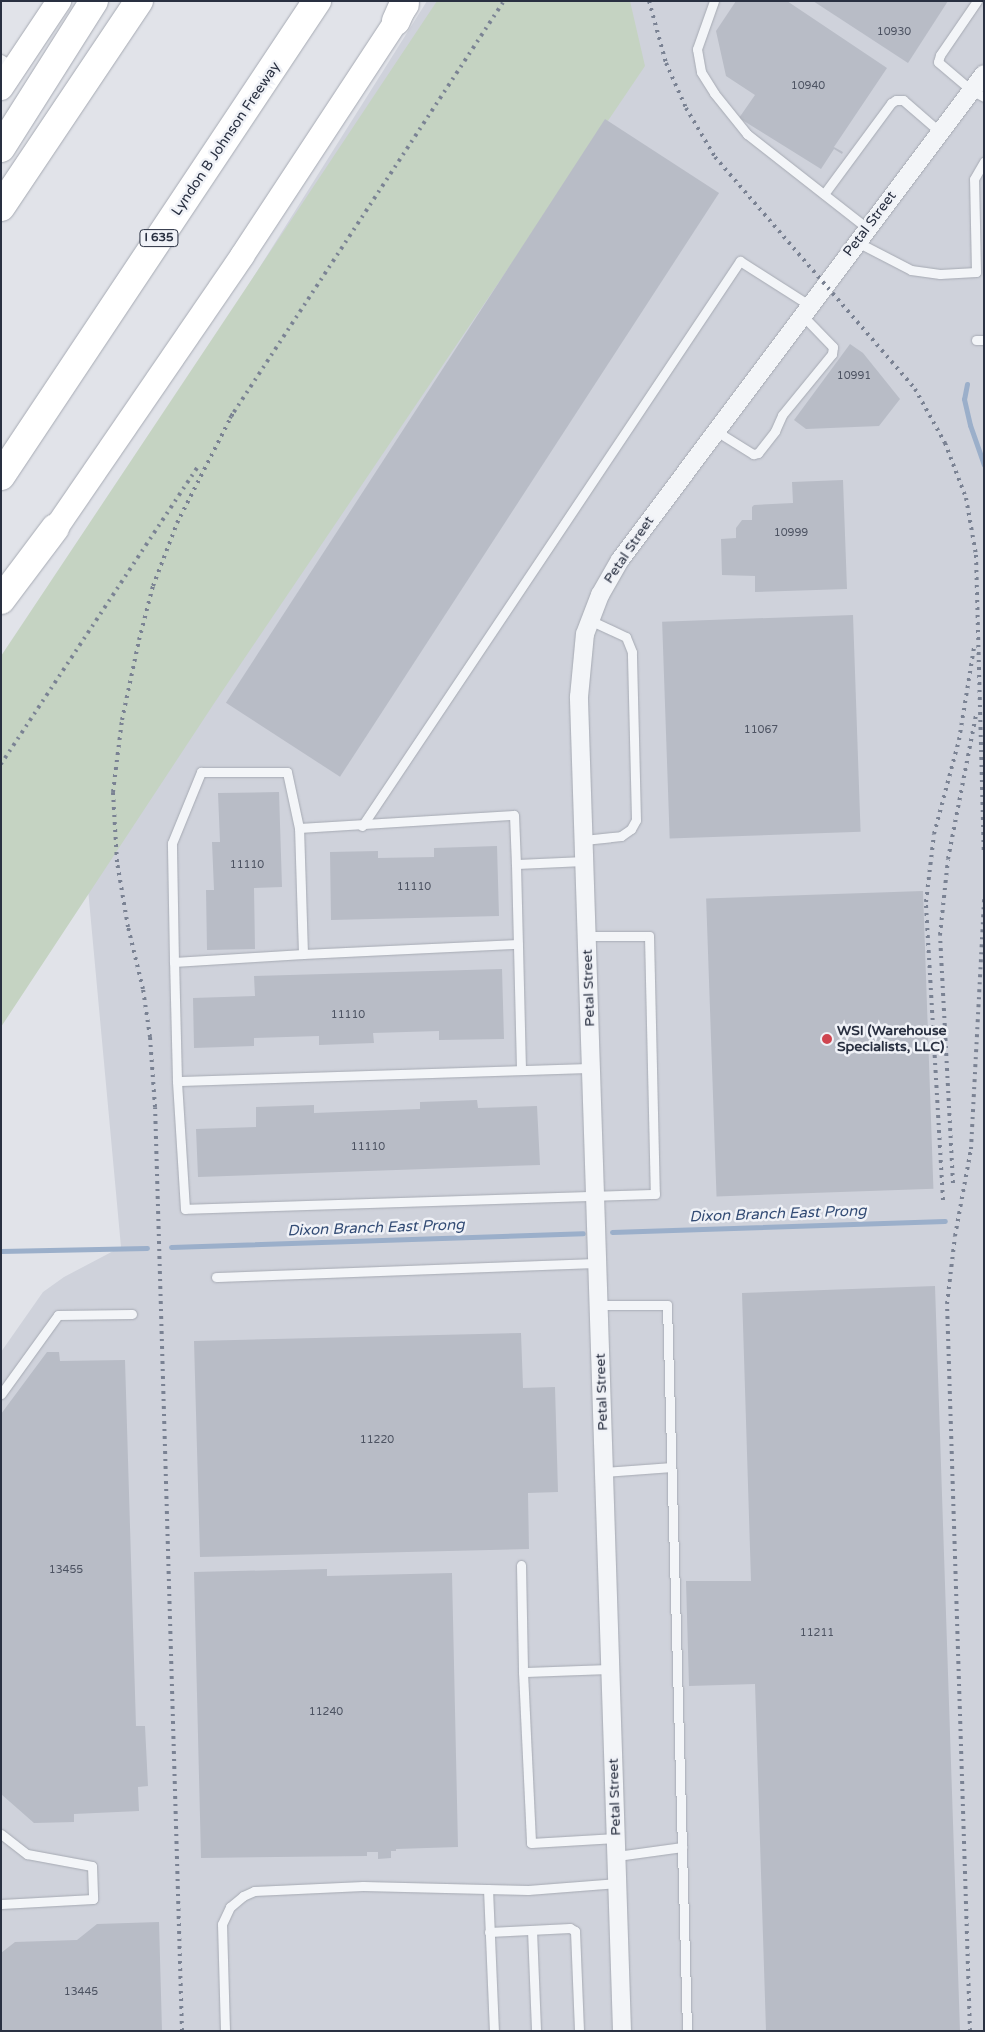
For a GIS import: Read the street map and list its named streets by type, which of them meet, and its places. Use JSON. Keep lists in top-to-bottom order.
{
  "streets": {
    "highway": ["Lyndon B Johnson Freeway", "I 635"],
    "street": ["Petal Street"]
  },
  "water": ["Dixon Branch East Prong"],
  "places": ["WSI (Warehouse Specialists, LLC)"],
  "house_numbers": [
    "10930",
    "10940",
    "10991",
    "10999",
    "11067",
    "11110",
    "11110",
    "11110",
    "11110",
    "11220",
    "13455",
    "11211",
    "11240",
    "13445"
  ]
}
